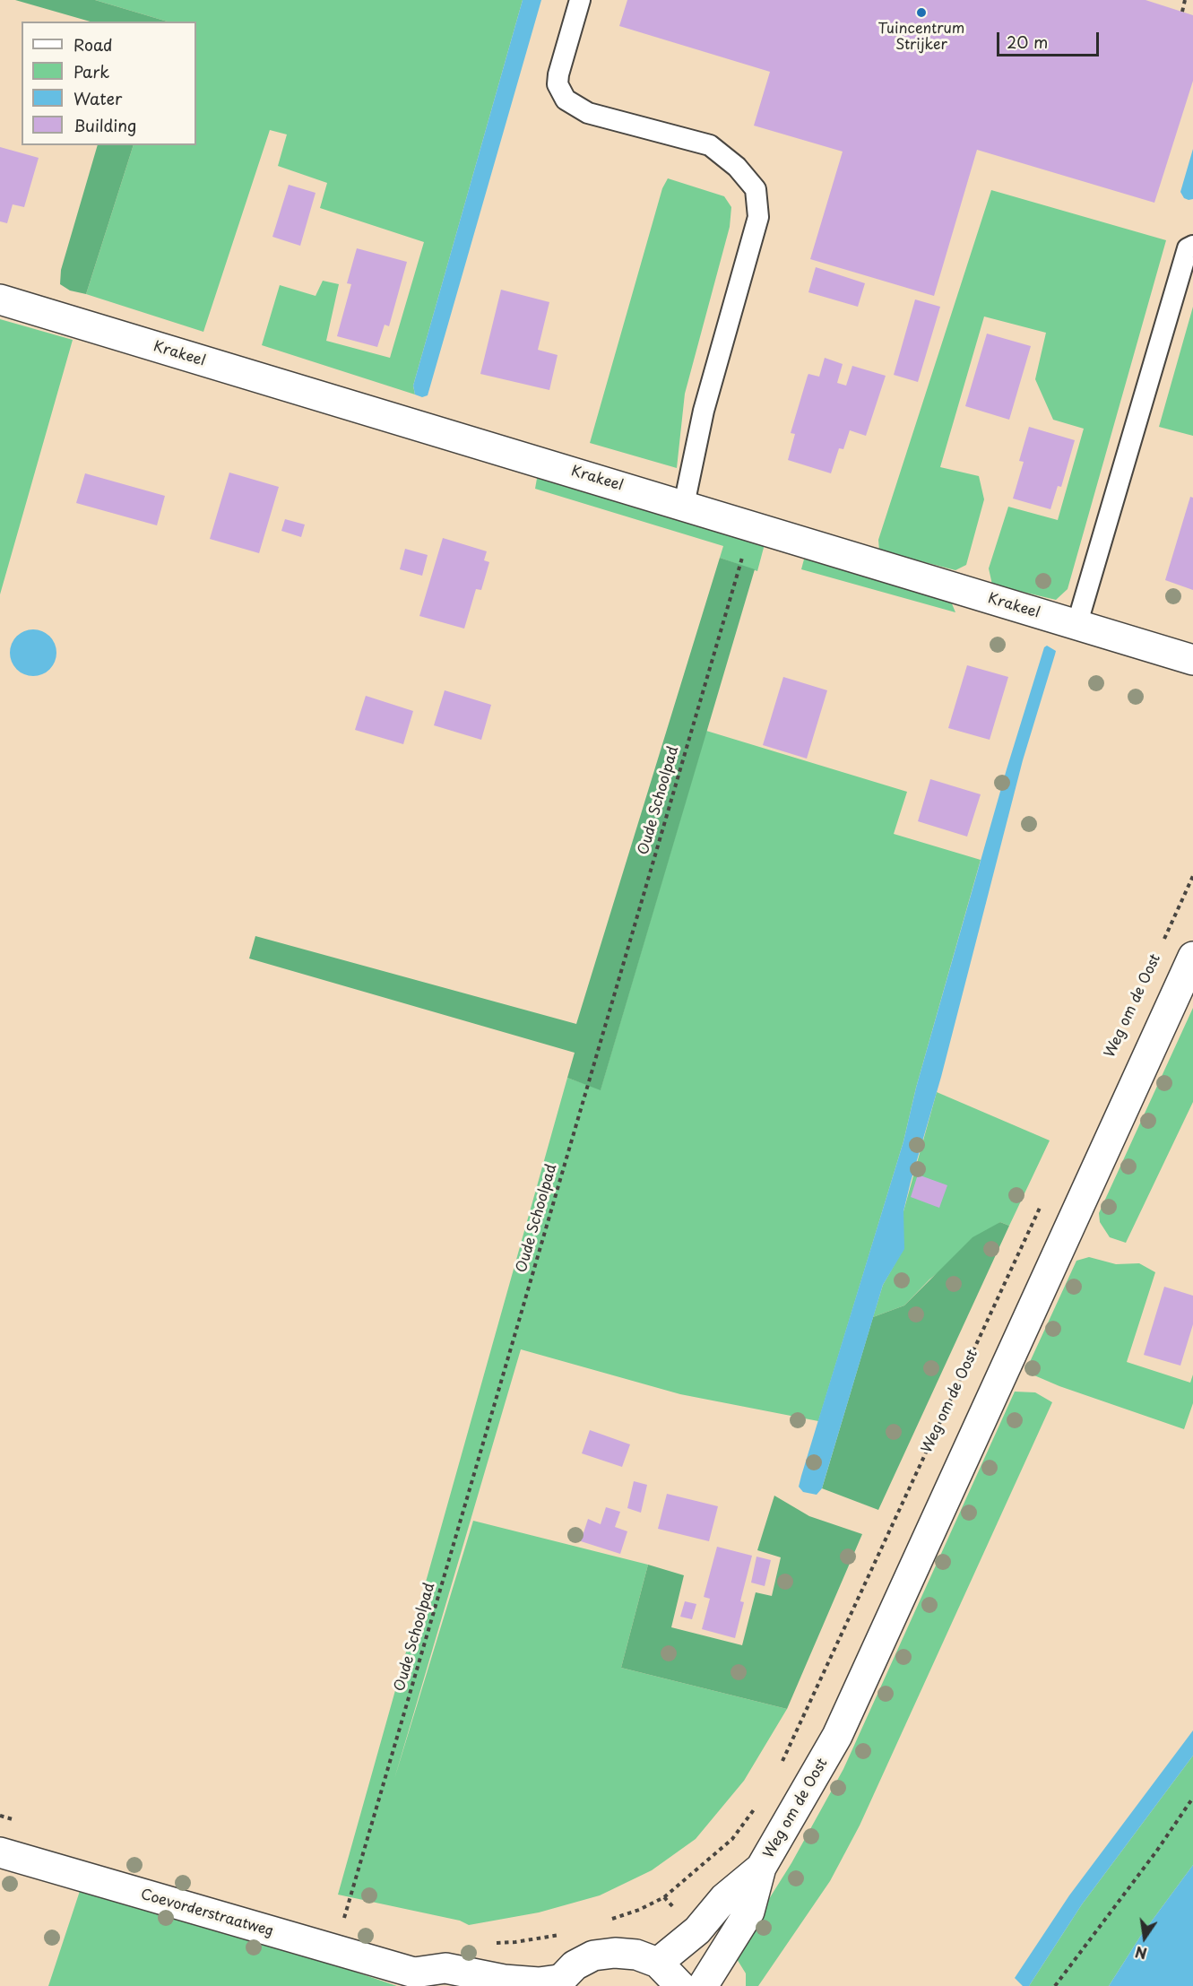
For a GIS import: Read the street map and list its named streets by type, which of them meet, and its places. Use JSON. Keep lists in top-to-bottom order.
{
  "streets": {
    "street": ["Krakeel", "Weg om de Oost", "Coevorderstraatweg"],
    "path": ["Oude Schoolpad"]
  },
  "crossings": [
    ["Krakeel", "Oude Schoolpad"]
  ],
  "places": ["Tuincentrum Strijker"],
  "legend": [
    "Road",
    "Park",
    "Water",
    "Building"
  ],
  "scale_bar": "20 m",
  "north": "bottom"
}
